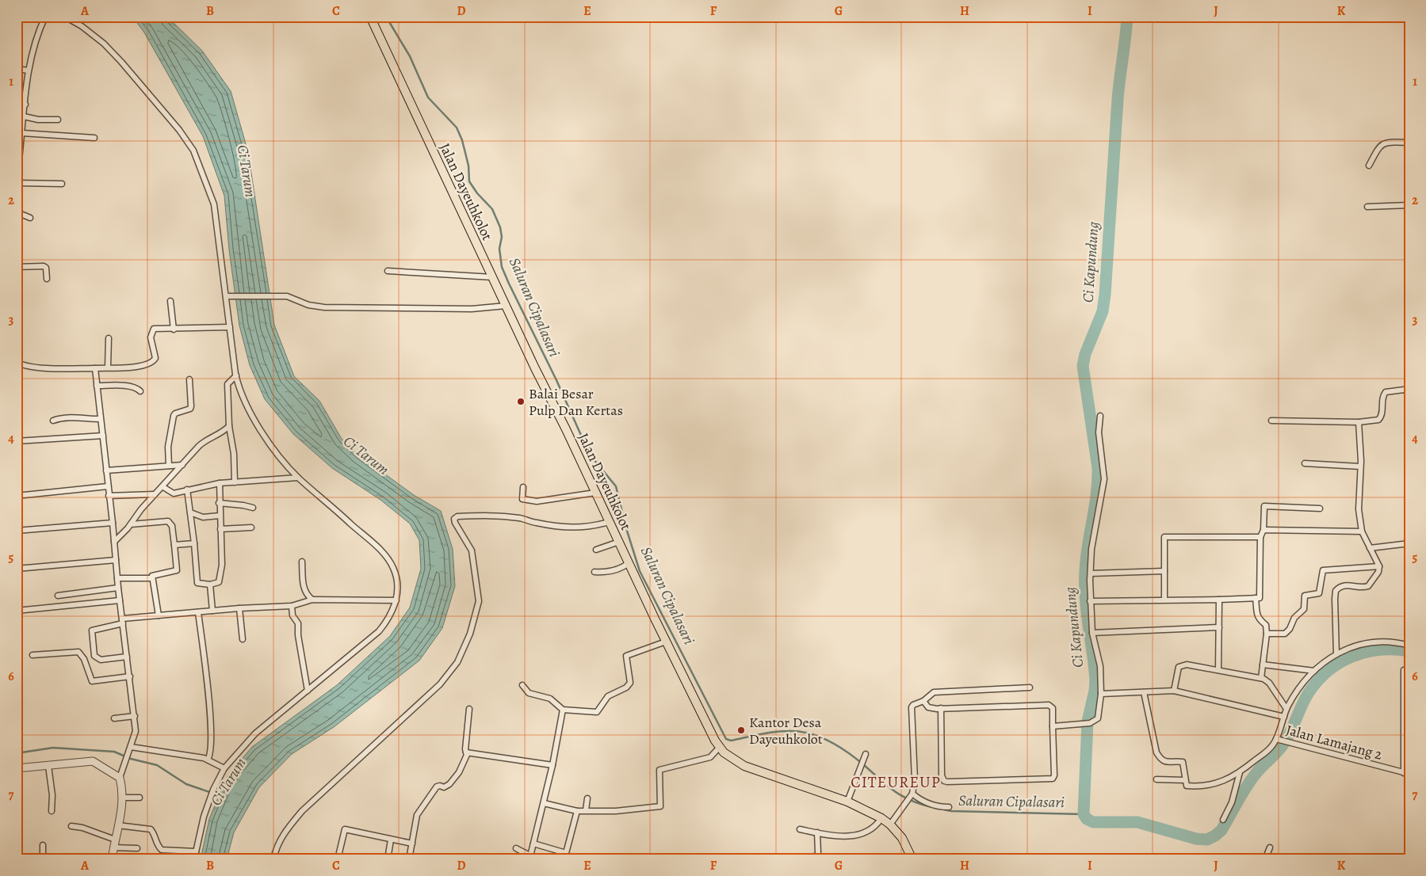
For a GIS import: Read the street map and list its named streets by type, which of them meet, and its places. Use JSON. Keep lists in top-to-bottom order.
{
  "streets": {
    "main road": ["Jalan Dayeuhkolot"],
    "street": ["Jalan Lamajang 2"]
  },
  "districts": ["CITEUREUP"],
  "water": ["Ci Tarum", "Ci Kapundung", "Saluran Cipalasari"],
  "places": ["Balai Besar Pulp Dan Kertas", "Kantor Desa Dayeuhkolot"],
  "grid": {
    "columns": [
      "A",
      "B",
      "C",
      "D",
      "E",
      "F",
      "G",
      "H",
      "I",
      "J",
      "K"
    ],
    "rows": [
      "1",
      "2",
      "3",
      "4",
      "5",
      "6",
      "7"
    ]
  }
}
